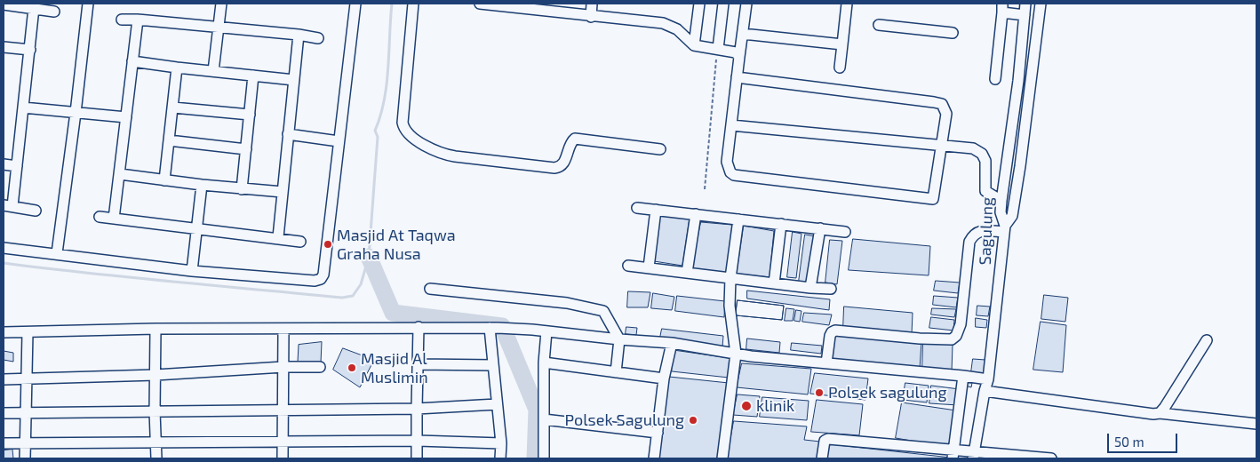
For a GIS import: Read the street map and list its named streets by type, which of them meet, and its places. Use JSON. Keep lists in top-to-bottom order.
{
  "streets": {
    "street": ["Sagulung"]
  },
  "places": [
    "Masjid At Taqwa Graha Nusa",
    "Masjid Al Muslimin",
    "Polsek sagulung",
    "klinik",
    "Polsek Sagulung"
  ],
  "scale_bar": "50 m"
}
